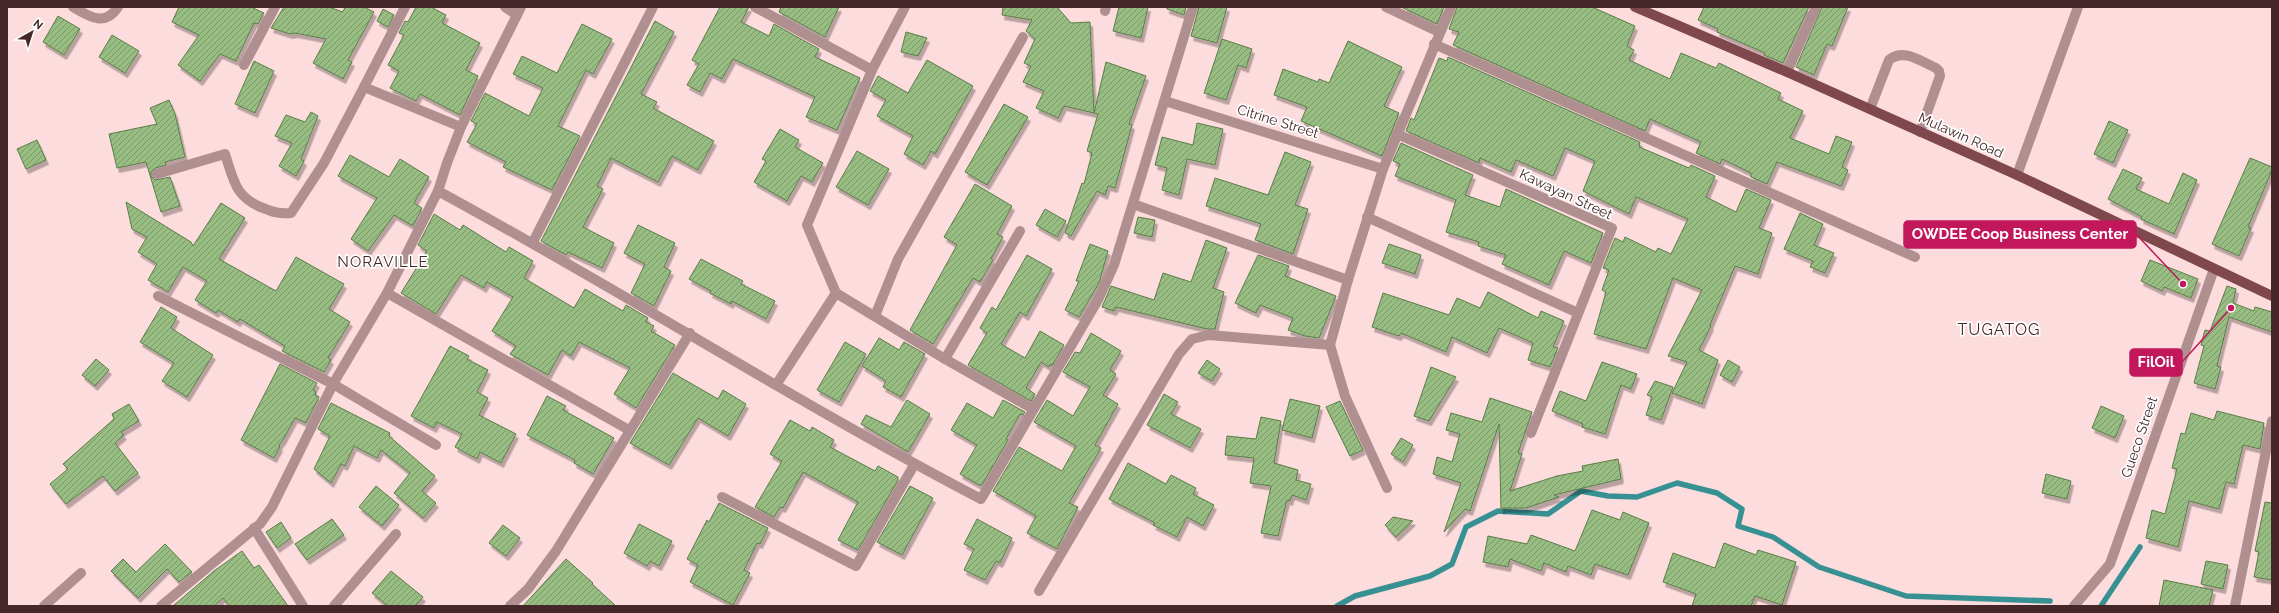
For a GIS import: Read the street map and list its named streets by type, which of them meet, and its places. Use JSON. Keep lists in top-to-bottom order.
{
  "streets": {
    "main road": ["Mulawin Road"],
    "street": ["Citrine Street", "Kawayan Street", "Gueco Street"]
  },
  "crossings": [
    ["Mulawin Road", "Gueco Street"]
  ],
  "districts": ["NORAVILLE", "TUGATOG"],
  "places": ["OWDEE Coop Business Center", "FilOil"],
  "north": "top right"
}
